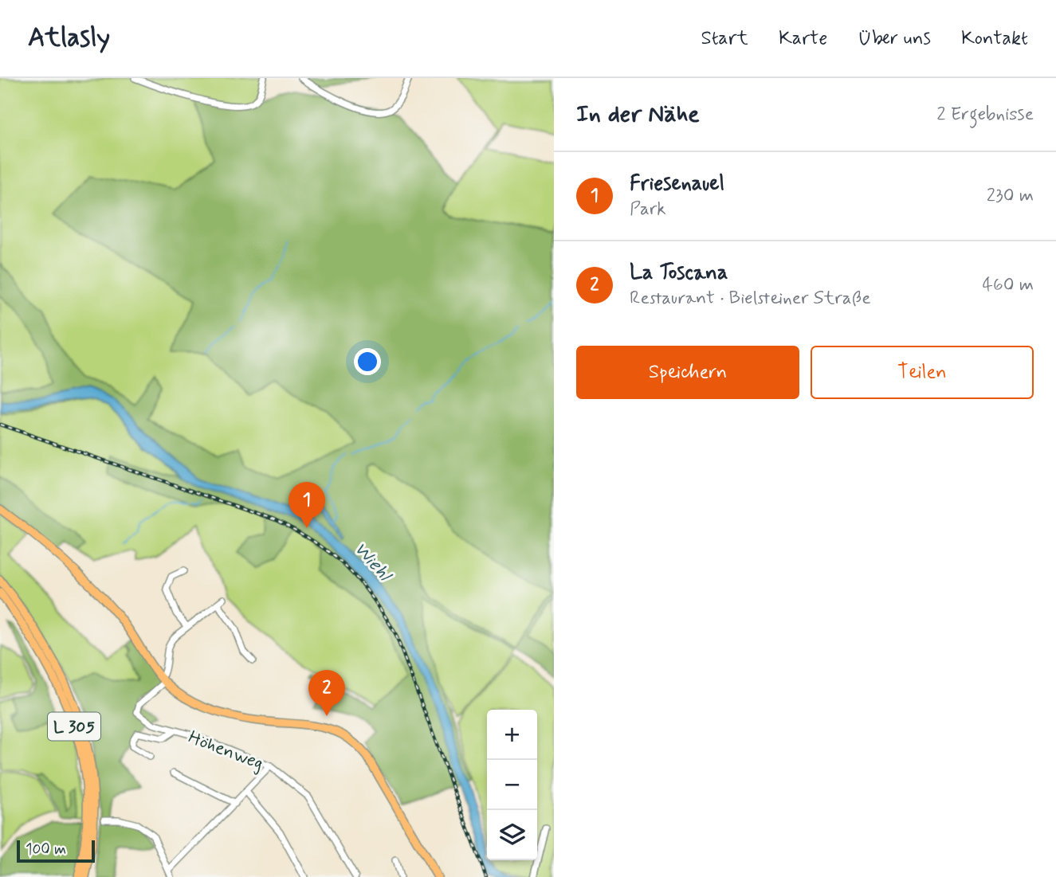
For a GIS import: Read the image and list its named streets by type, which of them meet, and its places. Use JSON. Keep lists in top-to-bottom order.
{
  "streets": {
    "main road": ["L 305"],
    "street": ["Höhenweg"]
  },
  "water": ["Wiehl"],
  "scale_bar": "100 m",
  "page": {
    "header": "Atlasly",
    "nav": [
      "Start",
      "Karte",
      "Über uns",
      "Kontakt"
    ],
    "heading": ["In der Nähe", "2 Ergebnisse"],
    "list": [
      {
        "mark": "1",
        "name": "Friesenauel",
        "note": "Park",
        "value": "230 m"
      },
      {
        "mark": "2",
        "name": "La Toscana",
        "note": "Restaurant · Bielsteiner Straße",
        "value": "460 m"
      }
    ],
    "buttons": ["Speichern", "Teilen"],
    "pins": ["1", "2"],
    "map_buttons": ["+", "−"],
    "scale": "100 m"
  }
}
